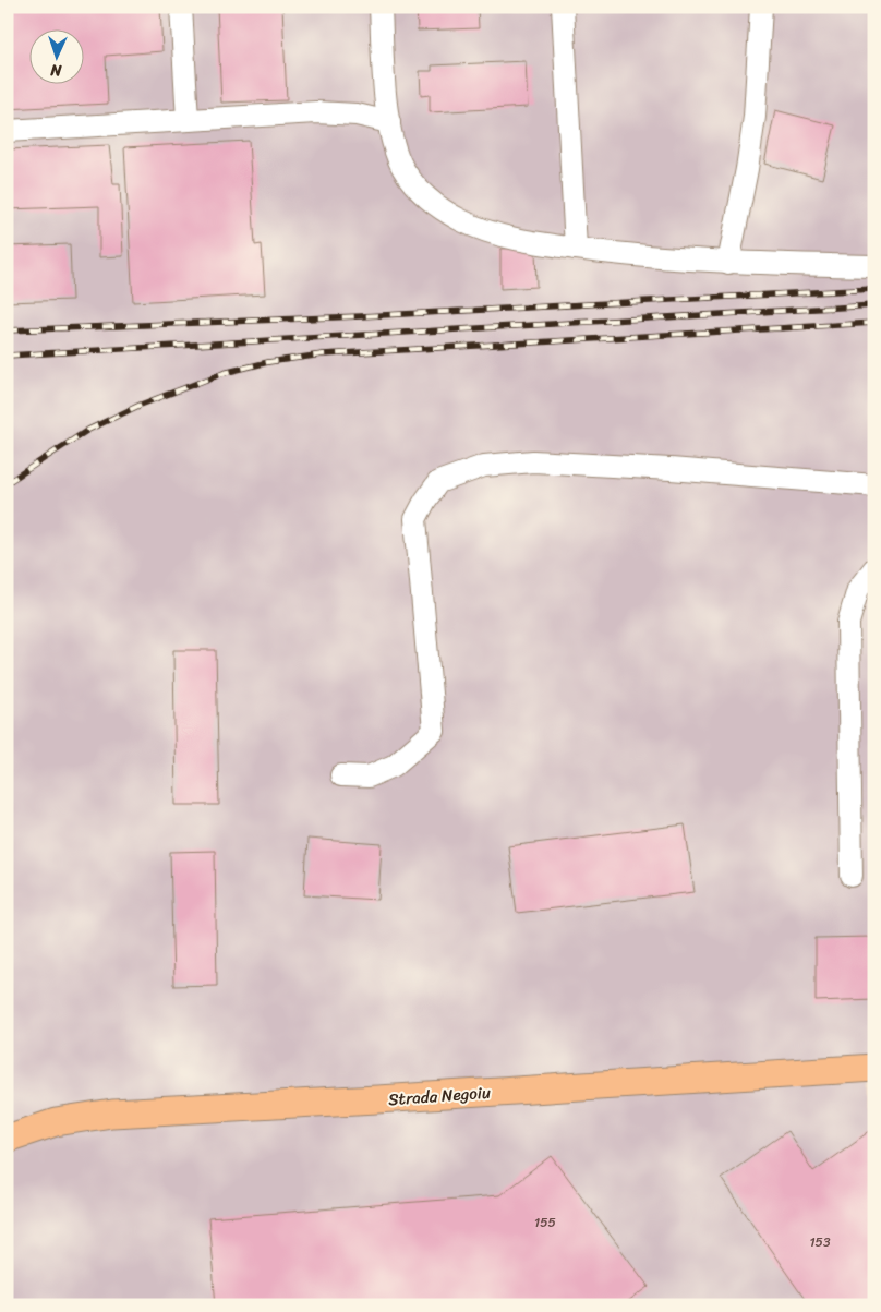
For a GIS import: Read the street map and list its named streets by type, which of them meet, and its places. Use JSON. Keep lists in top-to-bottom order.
{
  "streets": {
    "main road": ["Strada Negoiu"]
  },
  "house_numbers": ["155", "153"],
  "north": "bottom"
}
